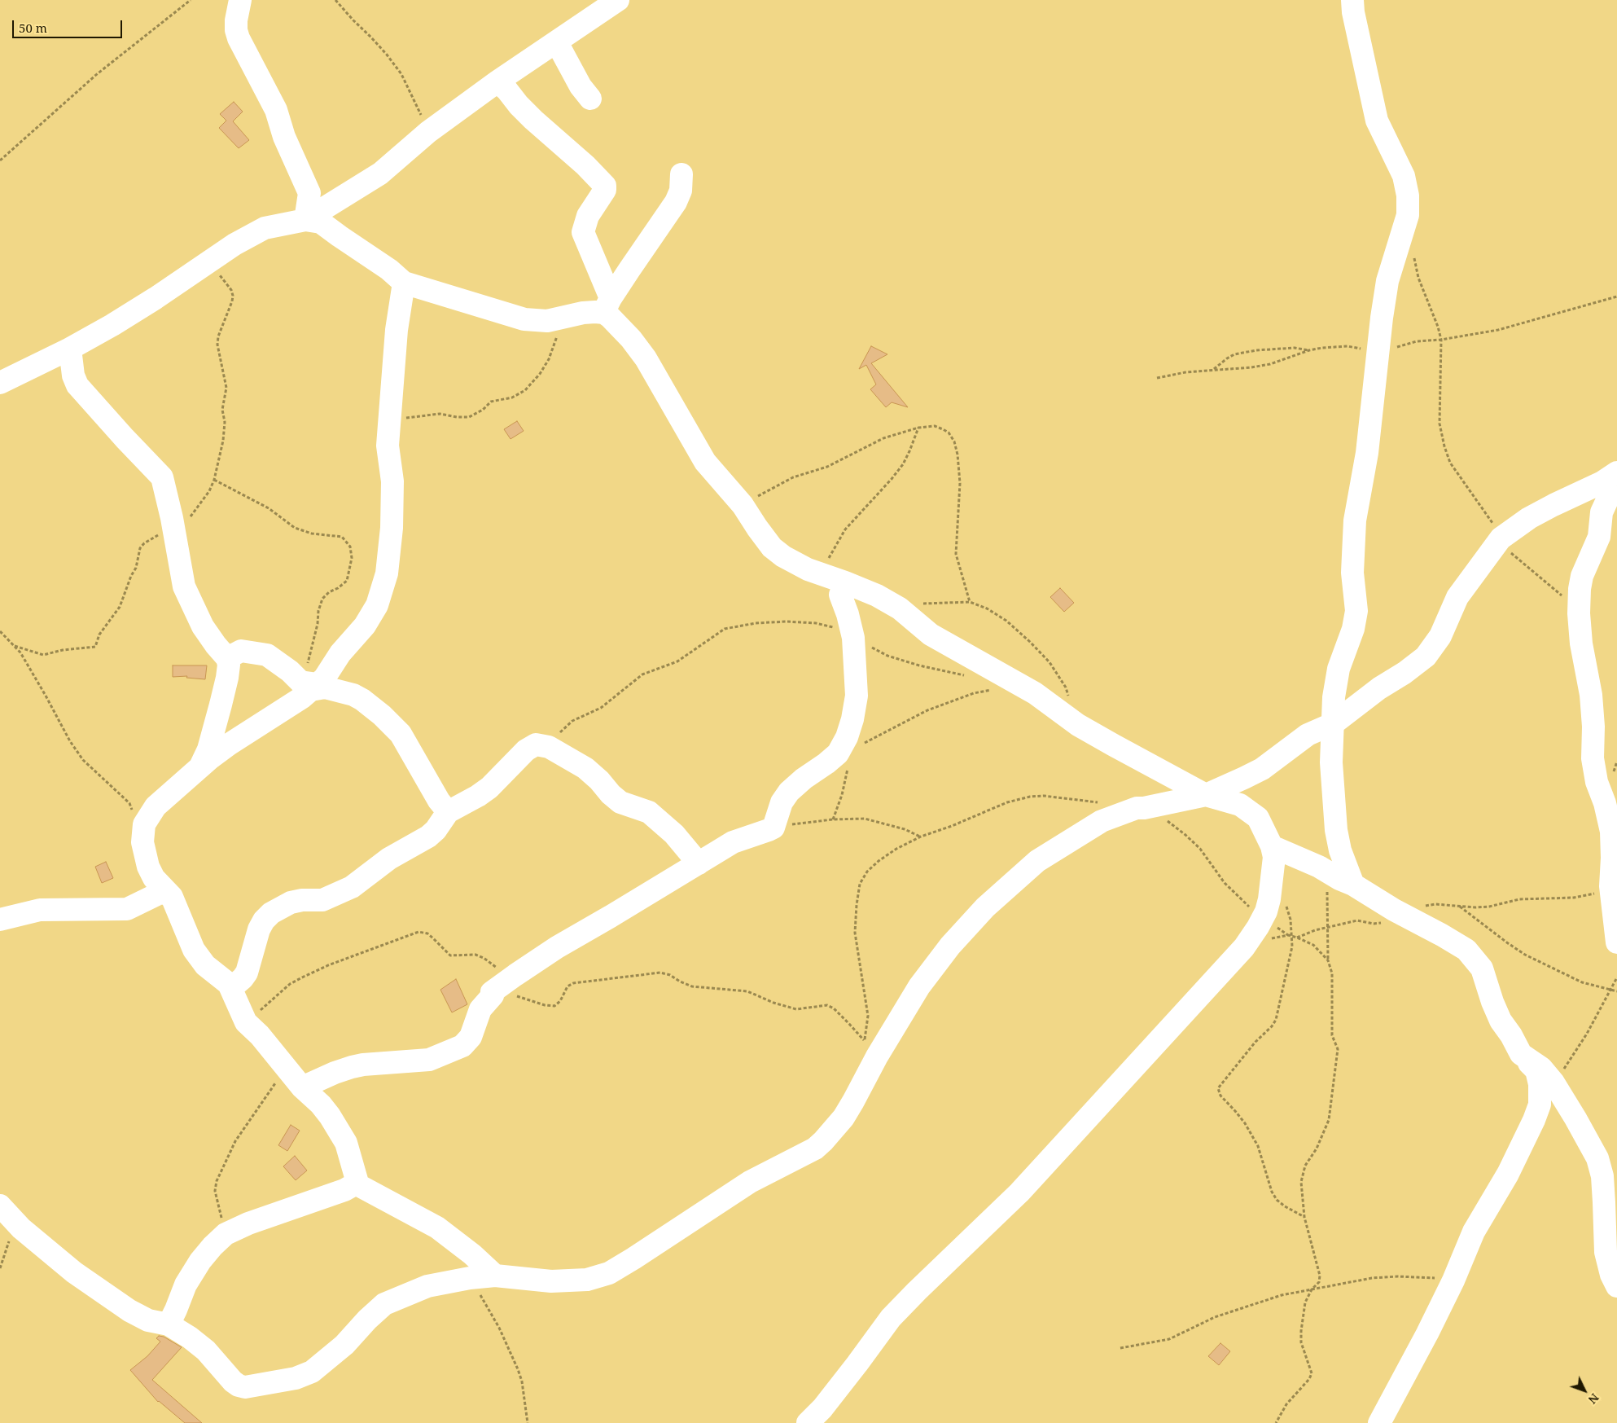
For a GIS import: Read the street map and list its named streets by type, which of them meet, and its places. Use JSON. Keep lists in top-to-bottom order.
{
  "scale_bar": "50 m",
  "north": "bottom right"
}
